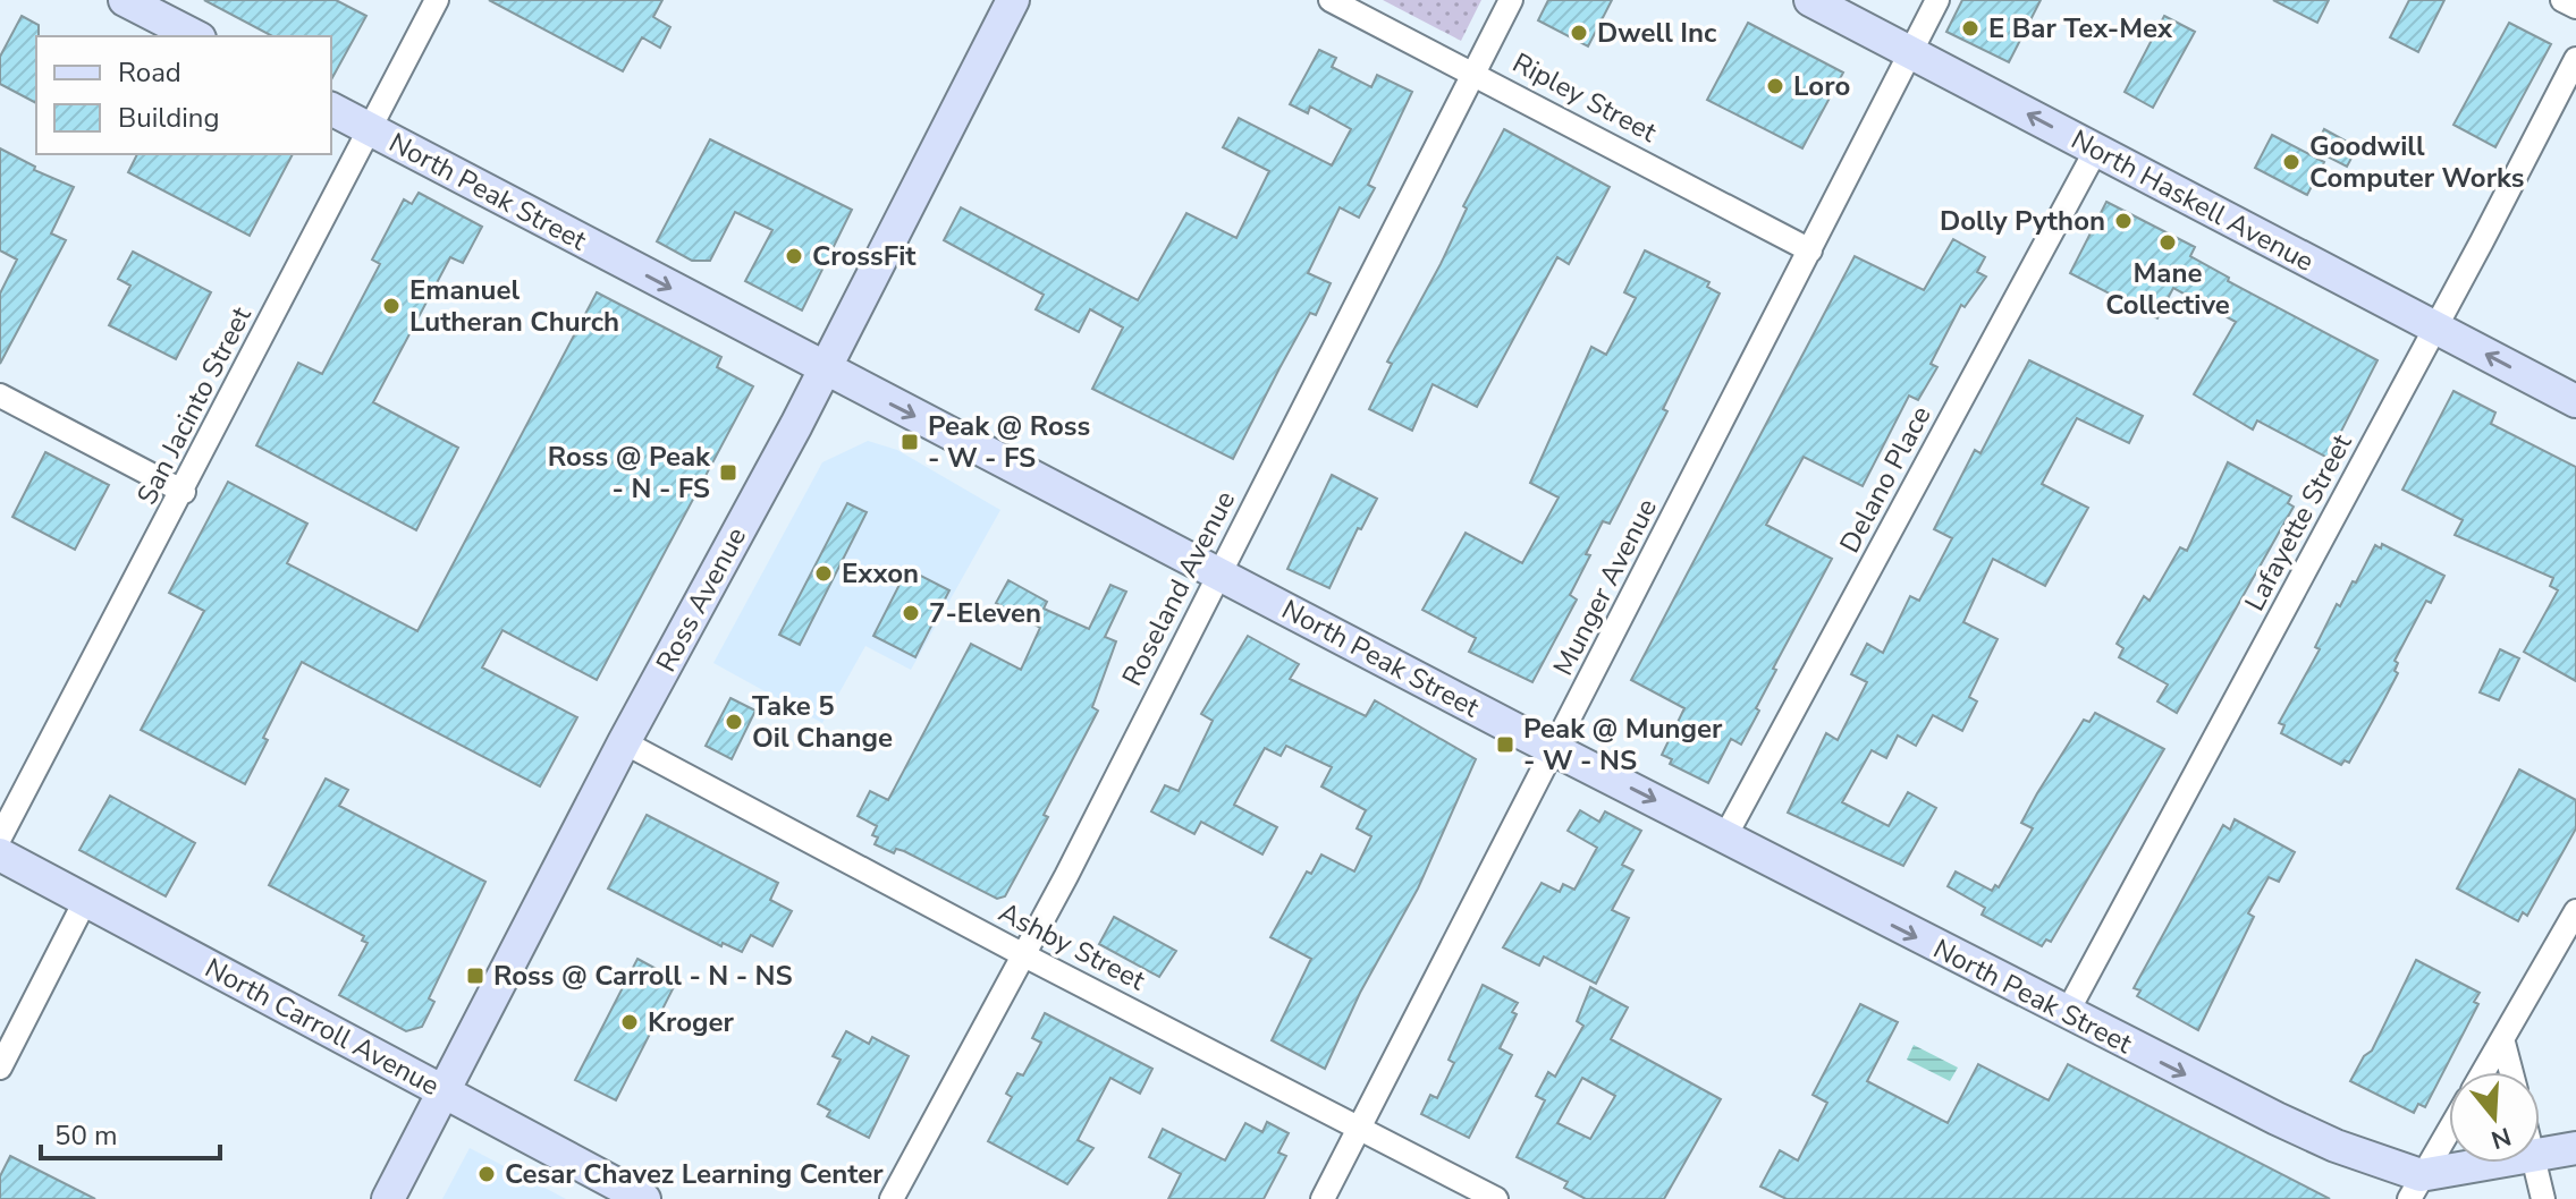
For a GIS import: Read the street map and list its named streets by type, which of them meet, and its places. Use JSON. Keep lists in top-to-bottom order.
{
  "streets": {
    "main road": [
      "North Peak Street",
      "North Haskell Avenue",
      "Ross Avenue",
      "North Carroll Avenue"
    ],
    "street": [
      "Ripley Street",
      "San Jacinto Street",
      "Delano Place",
      "Lafayette Street",
      "Munger Avenue",
      "Roseland Avenue",
      "Ashby Street"
    ]
  },
  "crossings": [
    ["Ripley Street", "Munger Avenue"],
    ["Ripley Street", "Roseland Avenue"],
    ["North Peak Street", "San Jacinto Street"],
    ["North Peak Street", "Delano Place"],
    ["North Peak Street", "Lafayette Street"],
    ["North Peak Street", "Munger Avenue"],
    ["North Peak Street", "Roseland Avenue"],
    ["North Peak Street", "Ross Avenue"],
    ["North Haskell Avenue", "Delano Place"],
    ["North Haskell Avenue", "Lafayette Street"],
    ["North Haskell Avenue", "Munger Avenue"],
    ["Munger Avenue", "Ashby Street"],
    ["Roseland Avenue", "Ashby Street"],
    ["Ross Avenue", "Ashby Street"],
    ["Ross Avenue", "North Carroll Avenue"]
  ],
  "one_way": ["North Peak Street", "North Haskell Avenue"],
  "places": {
    "other": [
      "E Bar Tex-Mex",
      "Dwell Inc",
      "Loro",
      "Goodwill Computer Works",
      "Dolly Python",
      "Mane Collective",
      "CrossFit",
      "Emanuel Lutheran Church",
      "Exxon",
      "7-Eleven",
      "Take 5 Oil Change",
      "Kroger",
      "Cesar Chavez Learning Center"
    ],
    "transit": [
      "Peak @ Ross - W - FS",
      "Ross @ Peak - N - FS",
      "Peak @ Munger - W - NS",
      "Ross @ Carroll - N - NS"
    ]
  },
  "legend": ["Road", "Building"],
  "scale_bar": "50 m",
  "north": "bottom"
}
